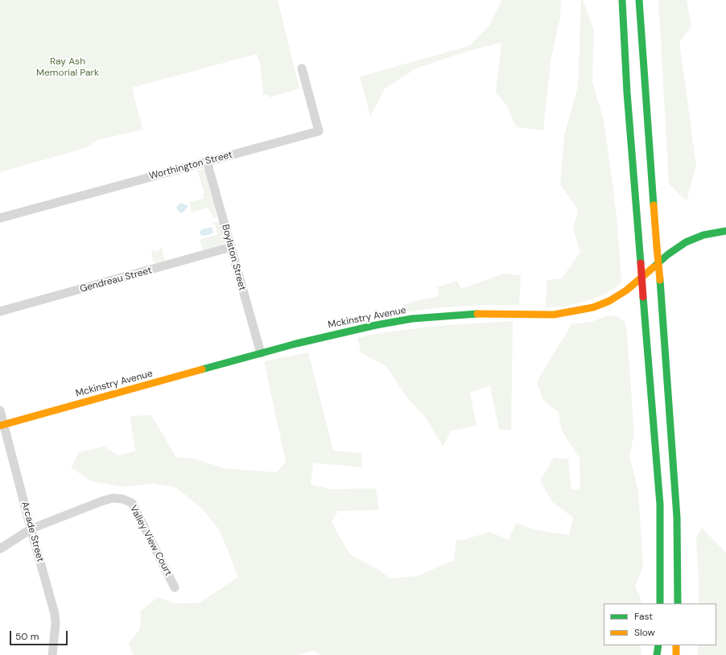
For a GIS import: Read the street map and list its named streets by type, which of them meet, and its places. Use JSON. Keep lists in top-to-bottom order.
{
  "streets": {
    "main road": ["Mckinstry Avenue"],
    "street": [
      "Worthington Street",
      "Boylston Street",
      "Gendreau Street",
      "Arcade Street",
      "Valley View Court"
    ]
  },
  "crossings": [
    ["Worthington Street", "Boylston Street"],
    ["Boylston Street", "Gendreau Street"],
    ["Boylston Street", "Mckinstry Avenue"],
    ["Mckinstry Avenue", "Arcade Street"],
    ["Arcade Street", "Valley View Court"]
  ],
  "parks": ["Ray Ash Memorial Park"],
  "legend": ["Fast", "Slow"],
  "scale_bar": "50 m"
}
